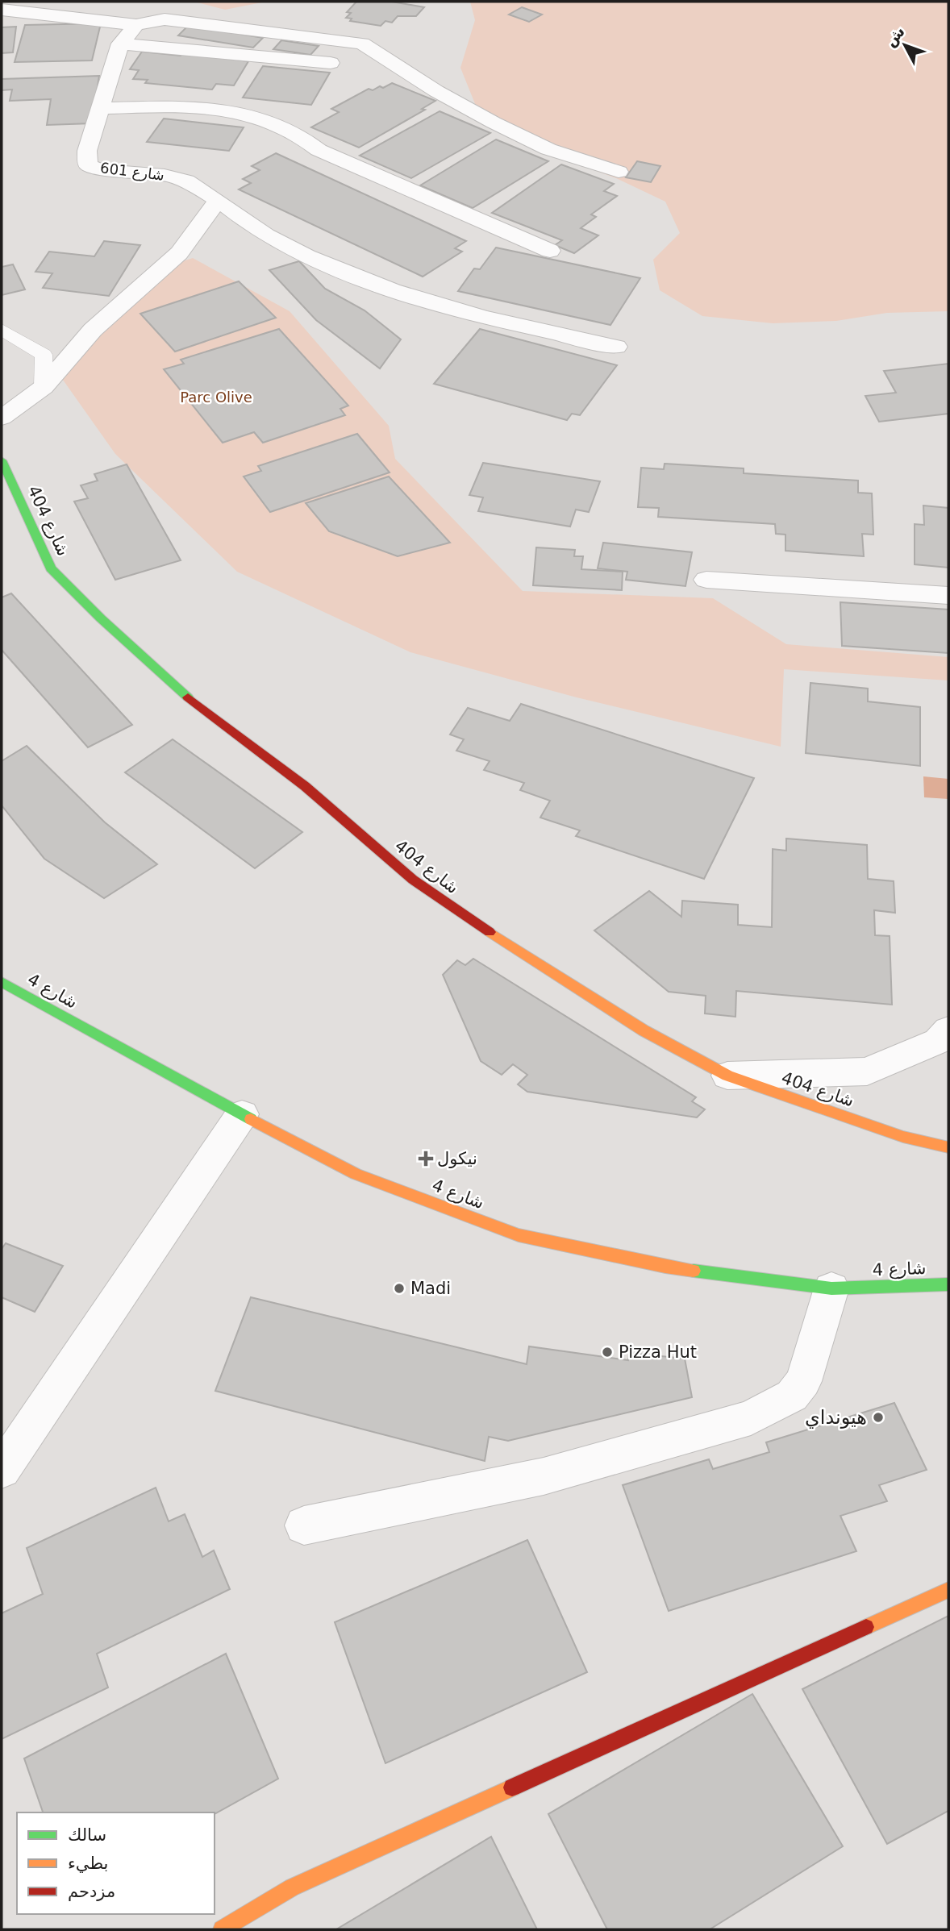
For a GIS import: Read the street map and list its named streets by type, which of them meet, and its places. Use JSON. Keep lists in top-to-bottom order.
{
  "streets": {
    "street": ["شارع 601", "شارع 404", "شارع 4"]
  },
  "parks": ["Parc Olive"],
  "places": {
    "health": ["نيكول"],
    "other": ["Madi", "Pizza Hut", "هيونداي"]
  },
  "legend": ["سالك", "بطيء", "مزدحم"],
  "north": "top left"
}
